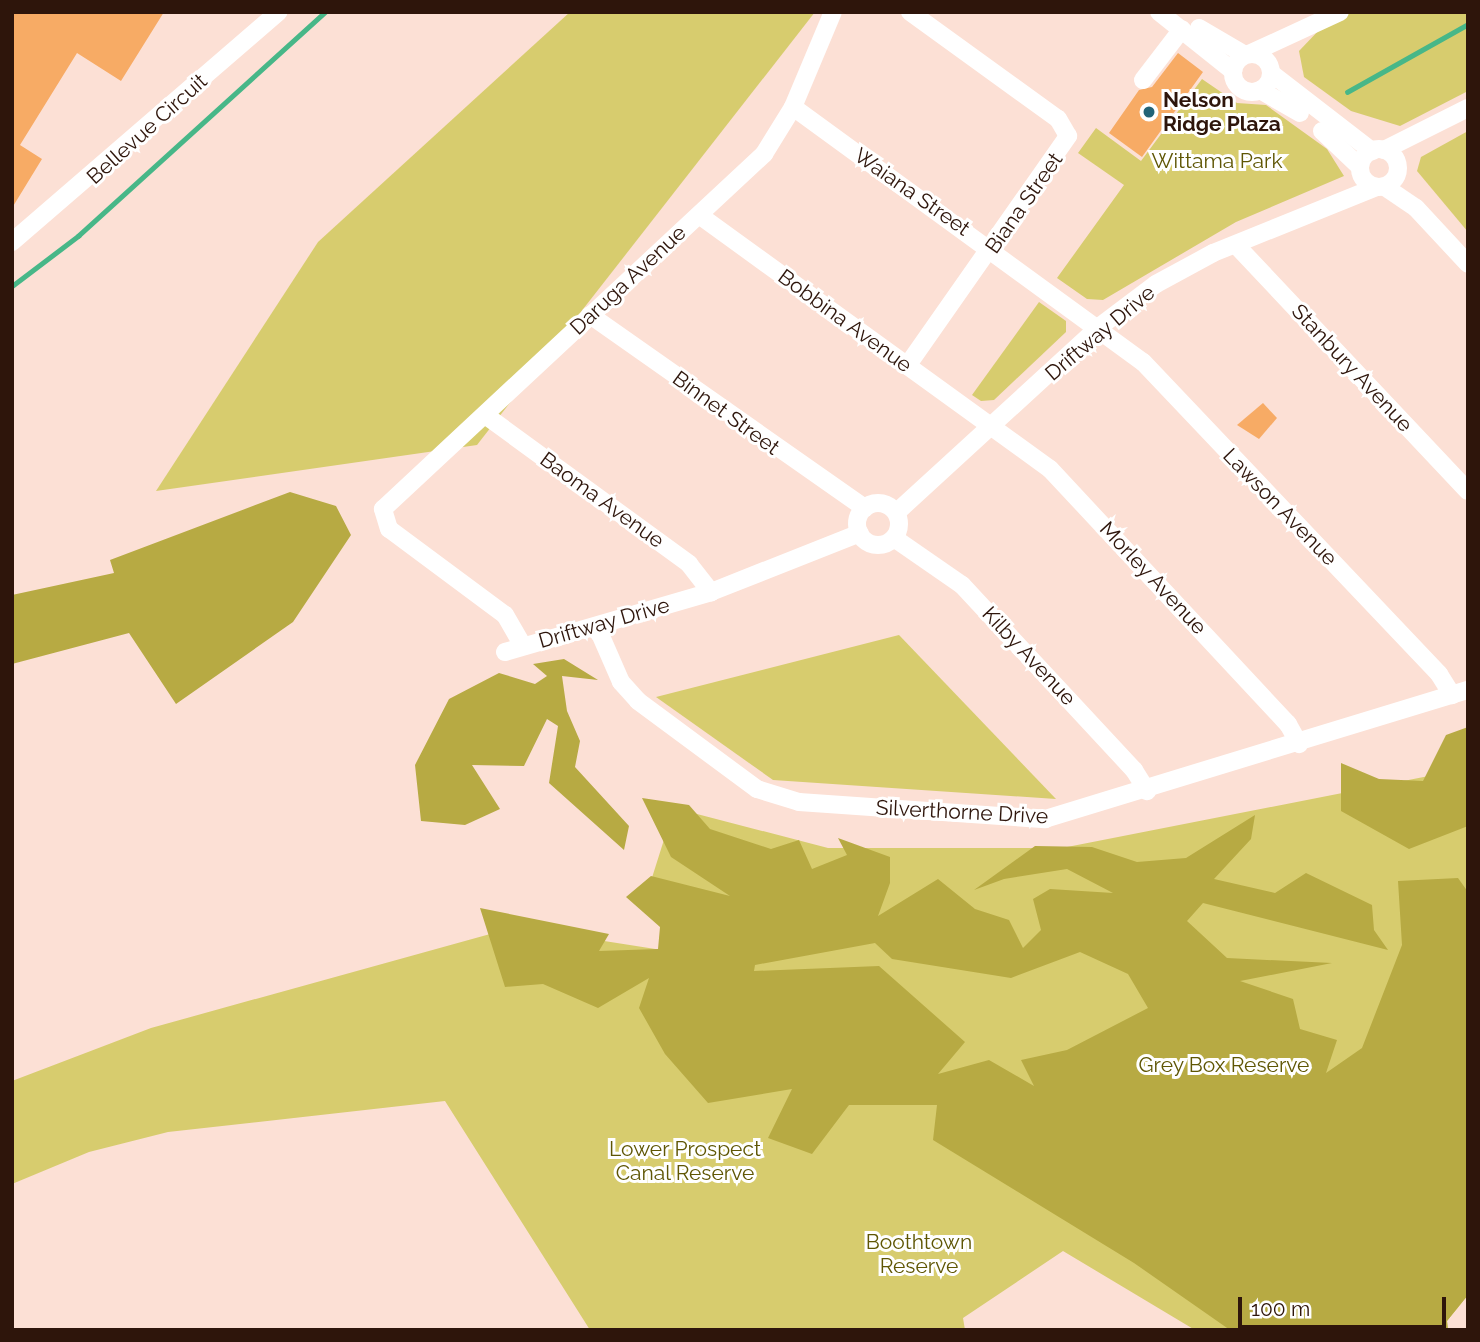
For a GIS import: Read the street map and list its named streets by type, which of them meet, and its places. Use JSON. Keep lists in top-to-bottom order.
{
  "streets": {
    "street": [
      "Bellevue Circuit",
      "Waiana Street",
      "Biana Street",
      "Daruga Avenue",
      "Bobbina Avenue",
      "Driftway Drive",
      "Stanbury Avenue",
      "Binnet Street",
      "Baoma Avenue",
      "Lawson Avenue",
      "Morley Avenue",
      "Kilby Avenue",
      "Silverthorne Drive"
    ]
  },
  "crossings": [
    ["Waiana Street", "Biana Street"],
    ["Waiana Street", "Daruga Avenue"],
    ["Waiana Street", "Driftway Drive"],
    ["Waiana Street", "Lawson Avenue"],
    ["Biana Street", "Bobbina Avenue"],
    ["Daruga Avenue", "Bobbina Avenue"],
    ["Daruga Avenue", "Driftway Drive"],
    ["Daruga Avenue", "Binnet Street"],
    ["Daruga Avenue", "Baoma Avenue"],
    ["Bobbina Avenue", "Driftway Drive"],
    ["Bobbina Avenue", "Morley Avenue"],
    ["Driftway Drive", "Stanbury Avenue"],
    ["Driftway Drive", "Binnet Street"],
    ["Driftway Drive", "Baoma Avenue"],
    ["Driftway Drive", "Lawson Avenue"],
    ["Driftway Drive", "Morley Avenue"],
    ["Driftway Drive", "Kilby Avenue"],
    ["Driftway Drive", "Silverthorne Drive"],
    ["Binnet Street", "Kilby Avenue"],
    ["Lawson Avenue", "Silverthorne Drive"],
    ["Morley Avenue", "Silverthorne Drive"],
    ["Kilby Avenue", "Silverthorne Drive"]
  ],
  "parks": [
    "Wittama Park",
    "Grey Box Reserve",
    "Lower Prospect Canal Reserve",
    "Boothtown Reserve"
  ],
  "places": ["Nelson Ridge Plaza"],
  "scale_bar": "100 m"
}
